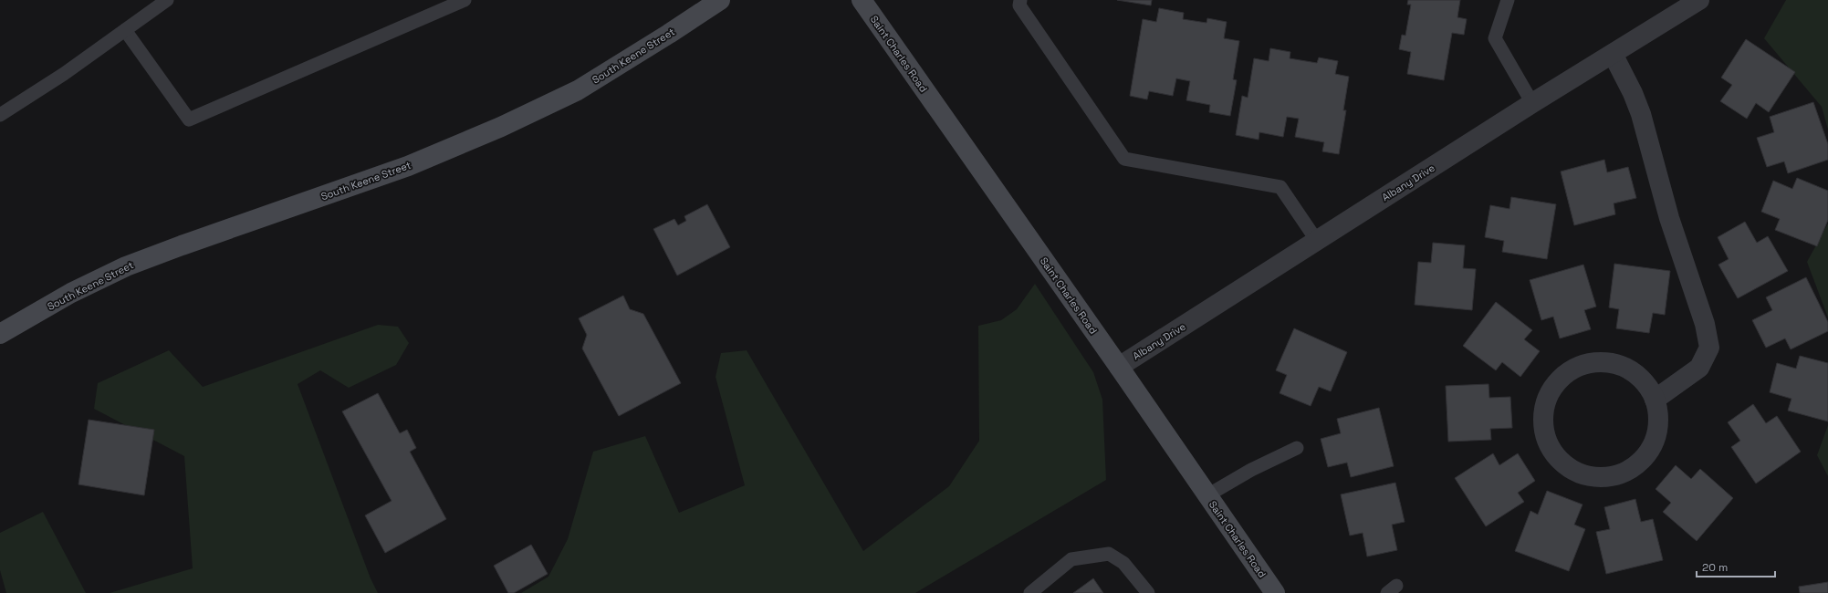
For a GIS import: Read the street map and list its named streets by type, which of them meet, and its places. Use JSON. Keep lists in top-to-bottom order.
{
  "streets": {
    "street": ["Saint Charles Road", "South Keene Street", "Albany Drive"]
  },
  "crossings": [
    ["Saint Charles Road", "Albany Drive"]
  ],
  "scale_bar": "20 m"
}
